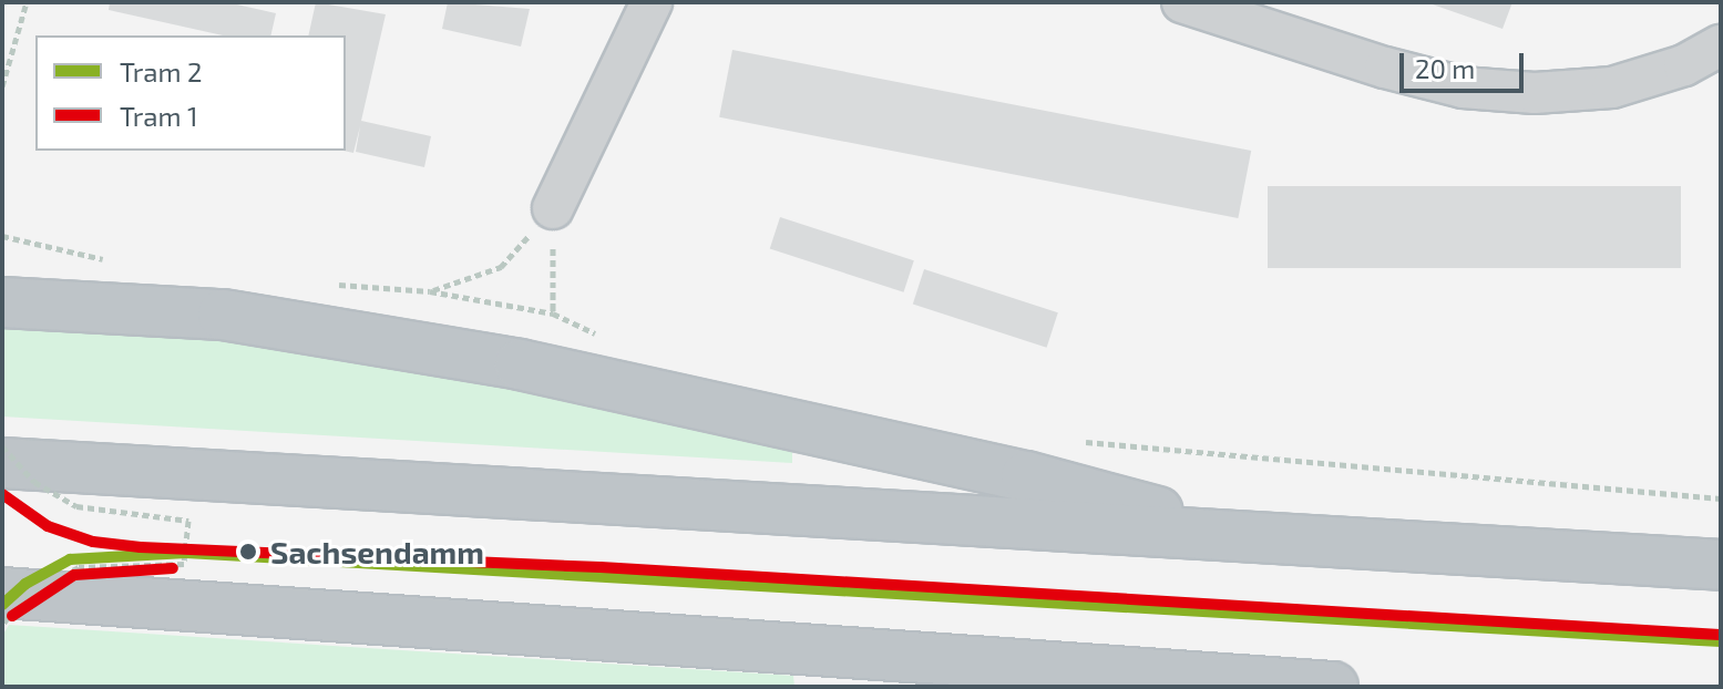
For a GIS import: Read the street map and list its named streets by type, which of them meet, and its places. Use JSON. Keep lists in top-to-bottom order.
{
  "places": ["Sachsendamm"],
  "lines": ["tram line 1", "tram line 2"],
  "legend": ["Tram 2", "Tram 1"],
  "scale_bar": "20 m"
}
